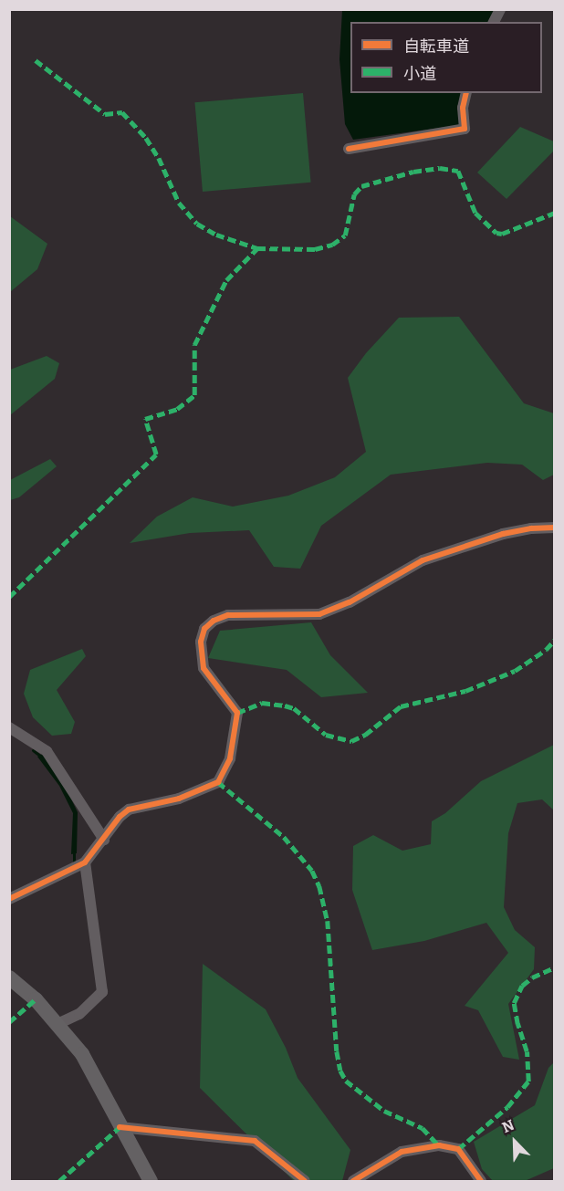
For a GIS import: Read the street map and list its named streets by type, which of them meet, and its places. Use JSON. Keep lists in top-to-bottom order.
{
  "legend": ["自転車道", "小道"],
  "north": "top left"
}
